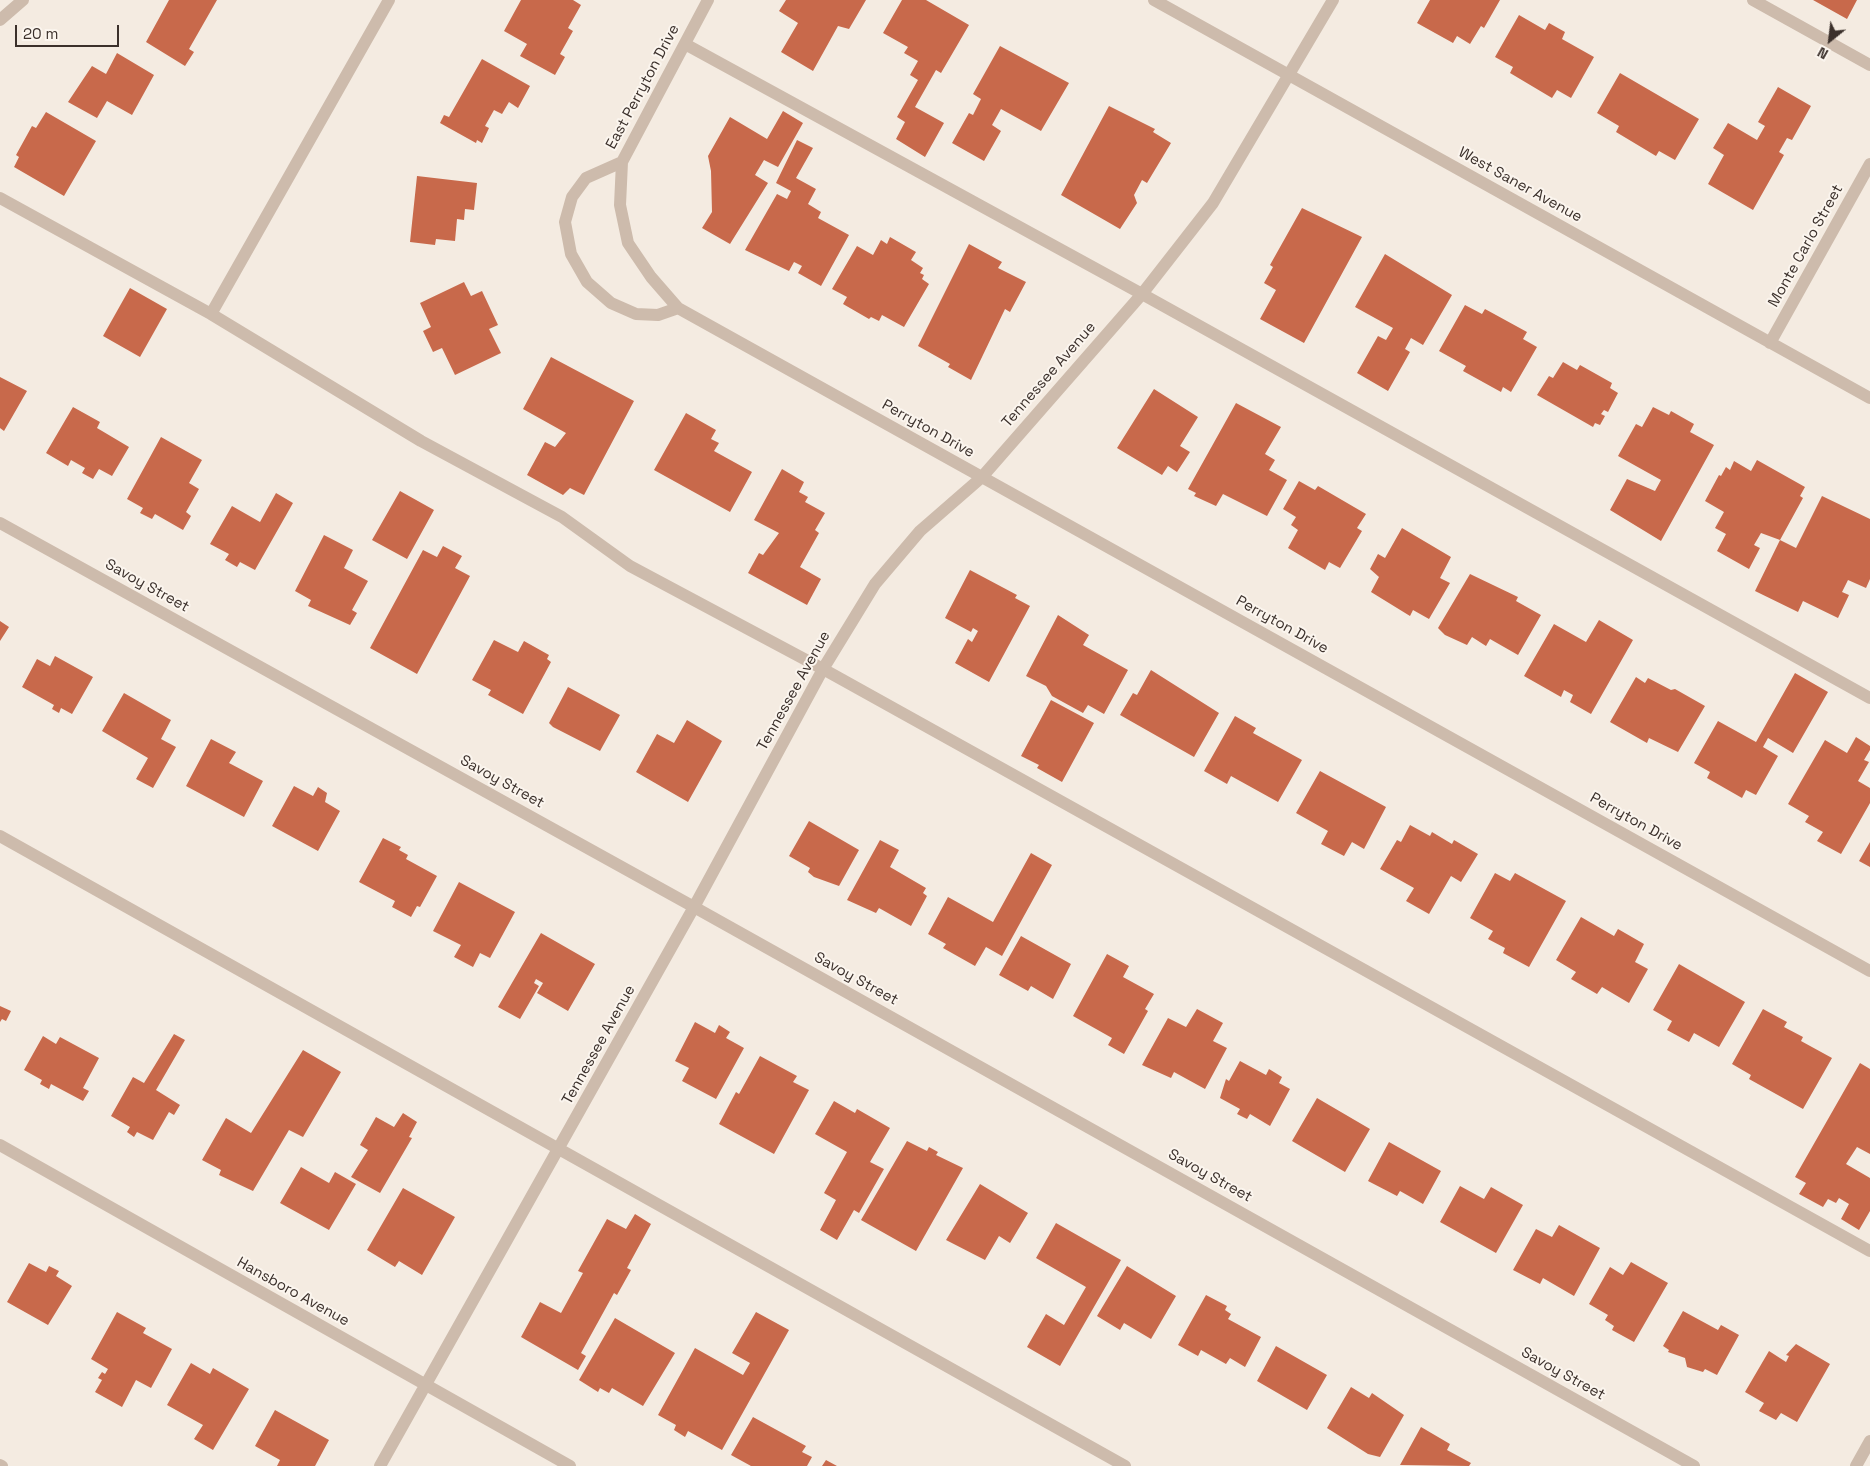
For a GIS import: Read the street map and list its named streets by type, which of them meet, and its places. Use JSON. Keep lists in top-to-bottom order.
{
  "streets": {
    "street": [
      "East Perryton Drive",
      "West Saner Avenue",
      "Monte Carlo Street",
      "Tennessee Avenue",
      "Perryton Drive",
      "Savoy Street",
      "Hansboro Avenue"
    ]
  },
  "crossings": [
    ["East Perryton Drive", "Perryton Drive"],
    ["West Saner Avenue", "Monte Carlo Street"],
    ["West Saner Avenue", "Tennessee Avenue"],
    ["Tennessee Avenue", "Perryton Drive"],
    ["Tennessee Avenue", "Savoy Street"],
    ["Tennessee Avenue", "Hansboro Avenue"]
  ],
  "scale_bar": "20 m",
  "north": "bottom left"
}
